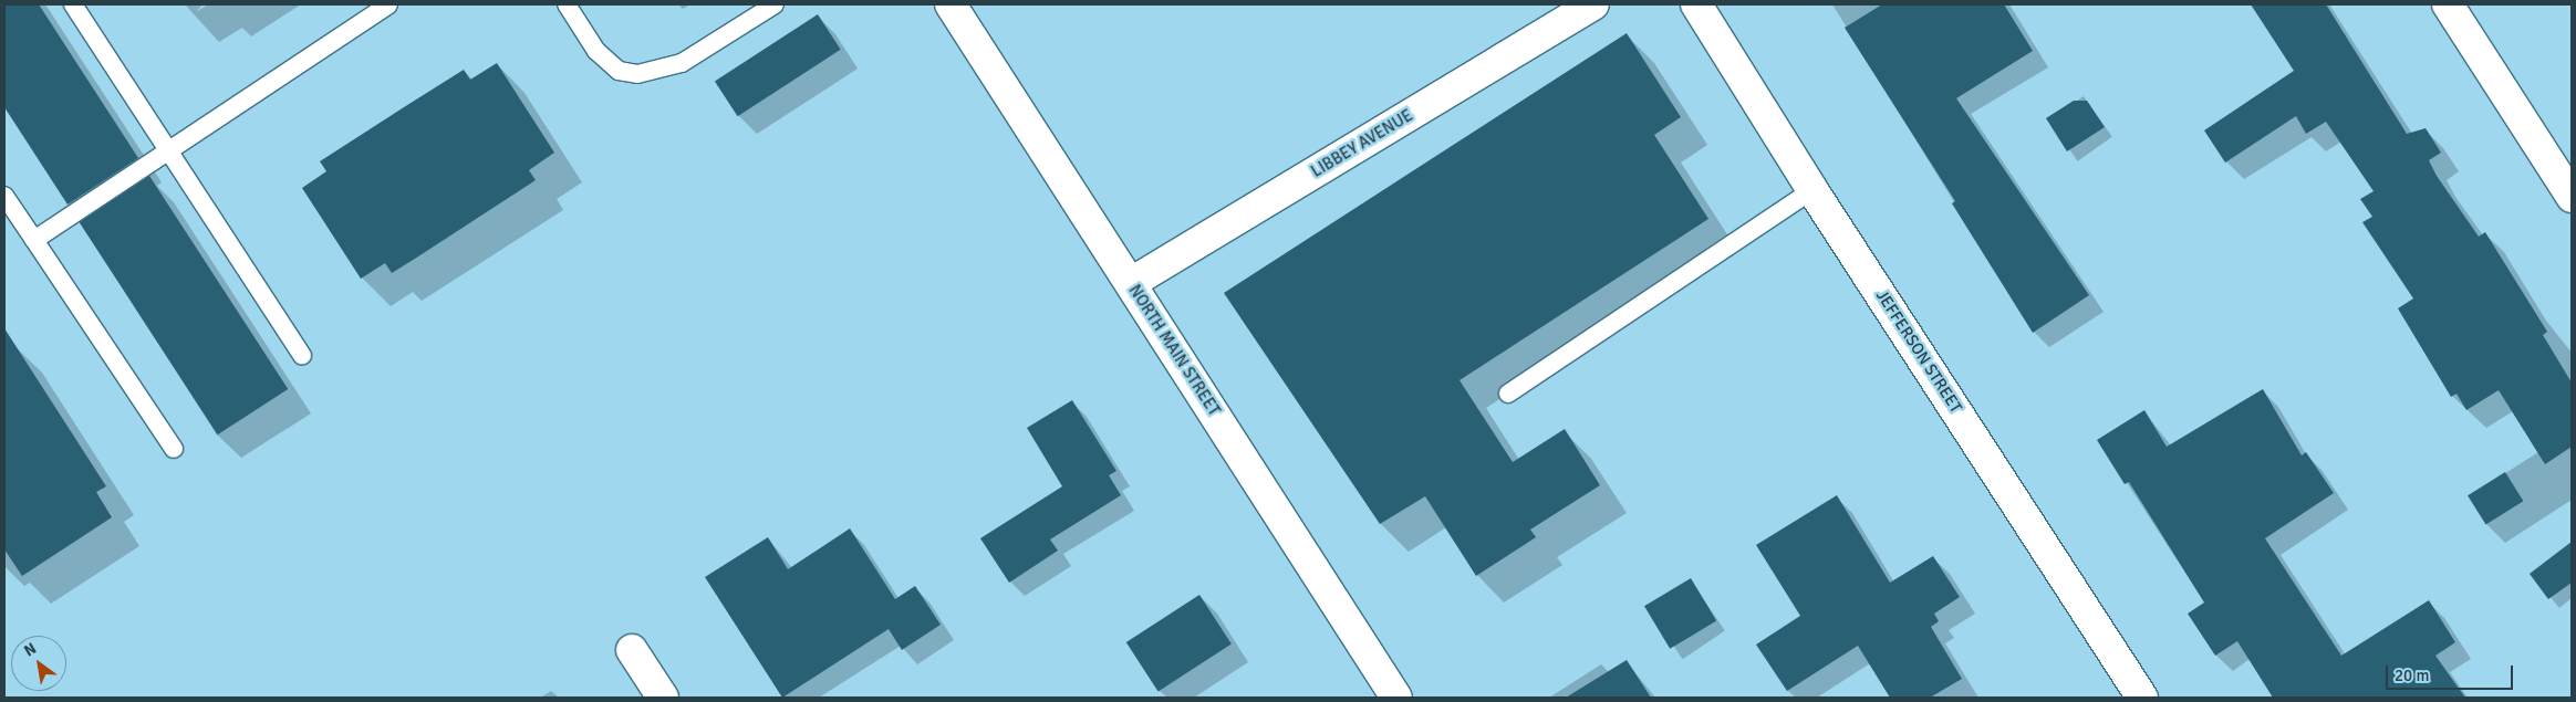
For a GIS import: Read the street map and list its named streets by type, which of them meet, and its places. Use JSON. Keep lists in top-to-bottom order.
{
  "streets": {
    "street": ["LIBBEY AVENUE", "NORTH MAIN STREET", "JEFFERSON STREET"]
  },
  "crossings": [
    ["LIBBEY AVENUE", "NORTH MAIN STREET"]
  ],
  "scale_bar": "20 m",
  "north": "top left"
}
